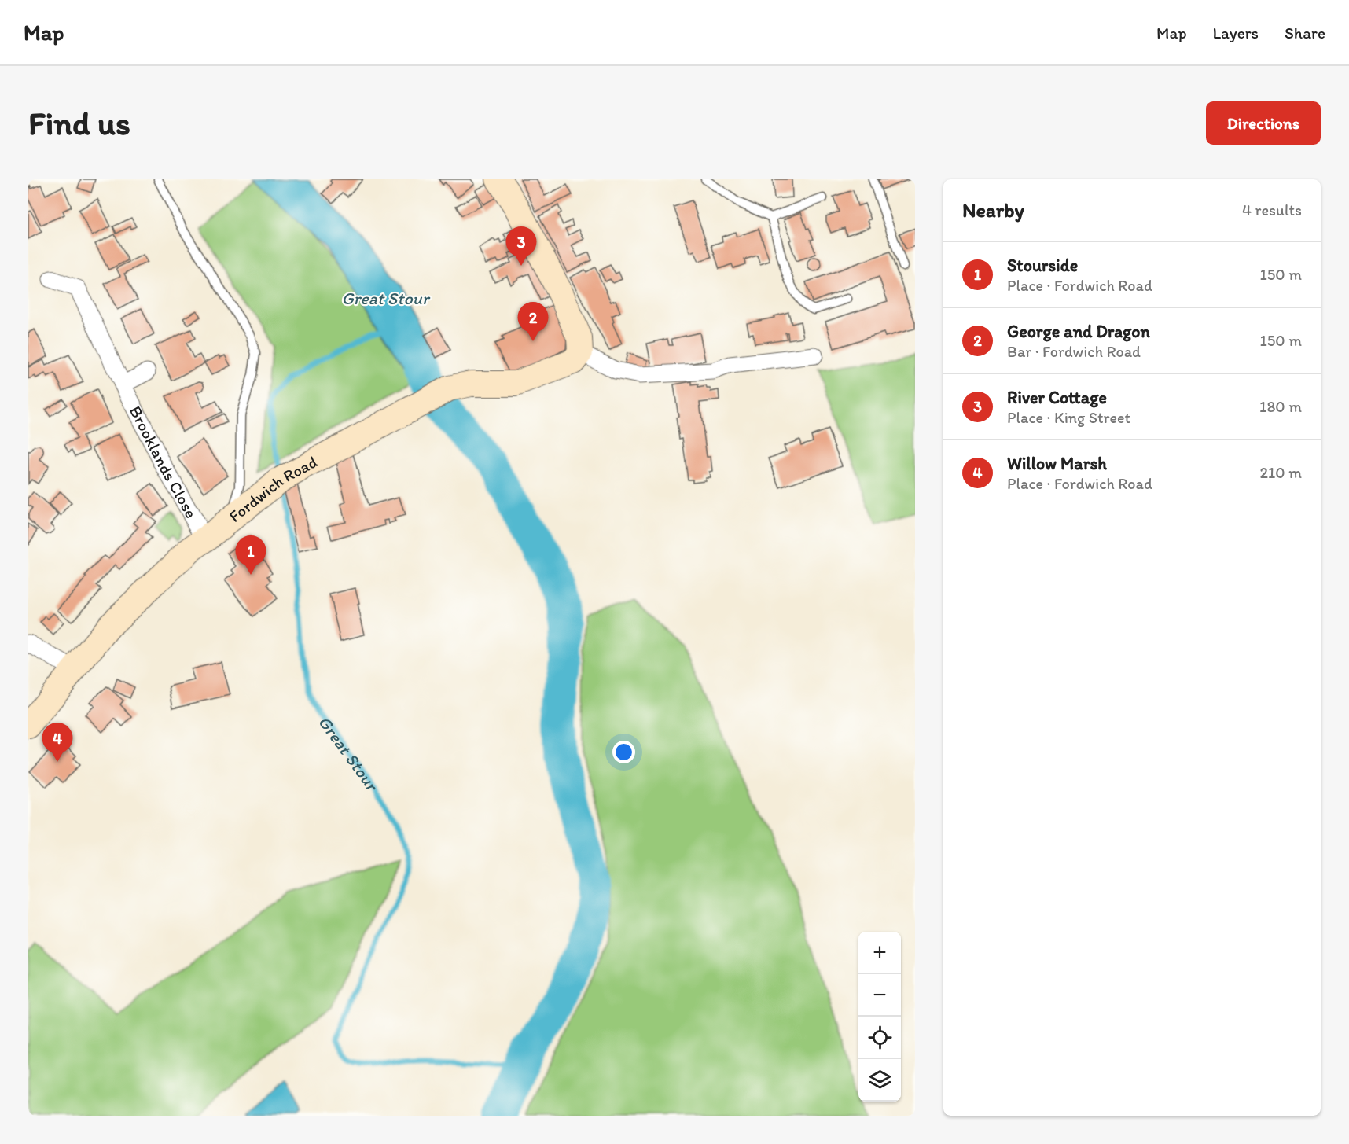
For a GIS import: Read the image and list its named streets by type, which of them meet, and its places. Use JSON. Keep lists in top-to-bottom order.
{
  "streets": {
    "street": ["Brooklands Close", "Fordwich Road"]
  },
  "crossings": [
    ["Brooklands Close", "Fordwich Road"]
  ],
  "water": ["Great Stour"],
  "page": {
    "header": "Map",
    "nav": ["Map", "Layers", "Share"],
    "buttons": "Directions",
    "title": "Find us",
    "heading": ["Nearby", "4 results"],
    "pins": [
      "3",
      "2",
      "1",
      "4"
    ],
    "list": [
      {
        "mark": "1",
        "name": "Stourside",
        "note": "Place · Fordwich Road",
        "value": "150 m"
      },
      {
        "mark": "2",
        "name": "George and Dragon",
        "note": "Bar · Fordwich Road",
        "value": "150 m"
      },
      {
        "mark": "3",
        "name": "River Cottage",
        "note": "Place · King Street",
        "value": "180 m"
      },
      {
        "mark": "4",
        "name": "Willow Marsh",
        "note": "Place · Fordwich Road",
        "value": "210 m"
      }
    ],
    "map_buttons": ["+", "−"]
  }
}
